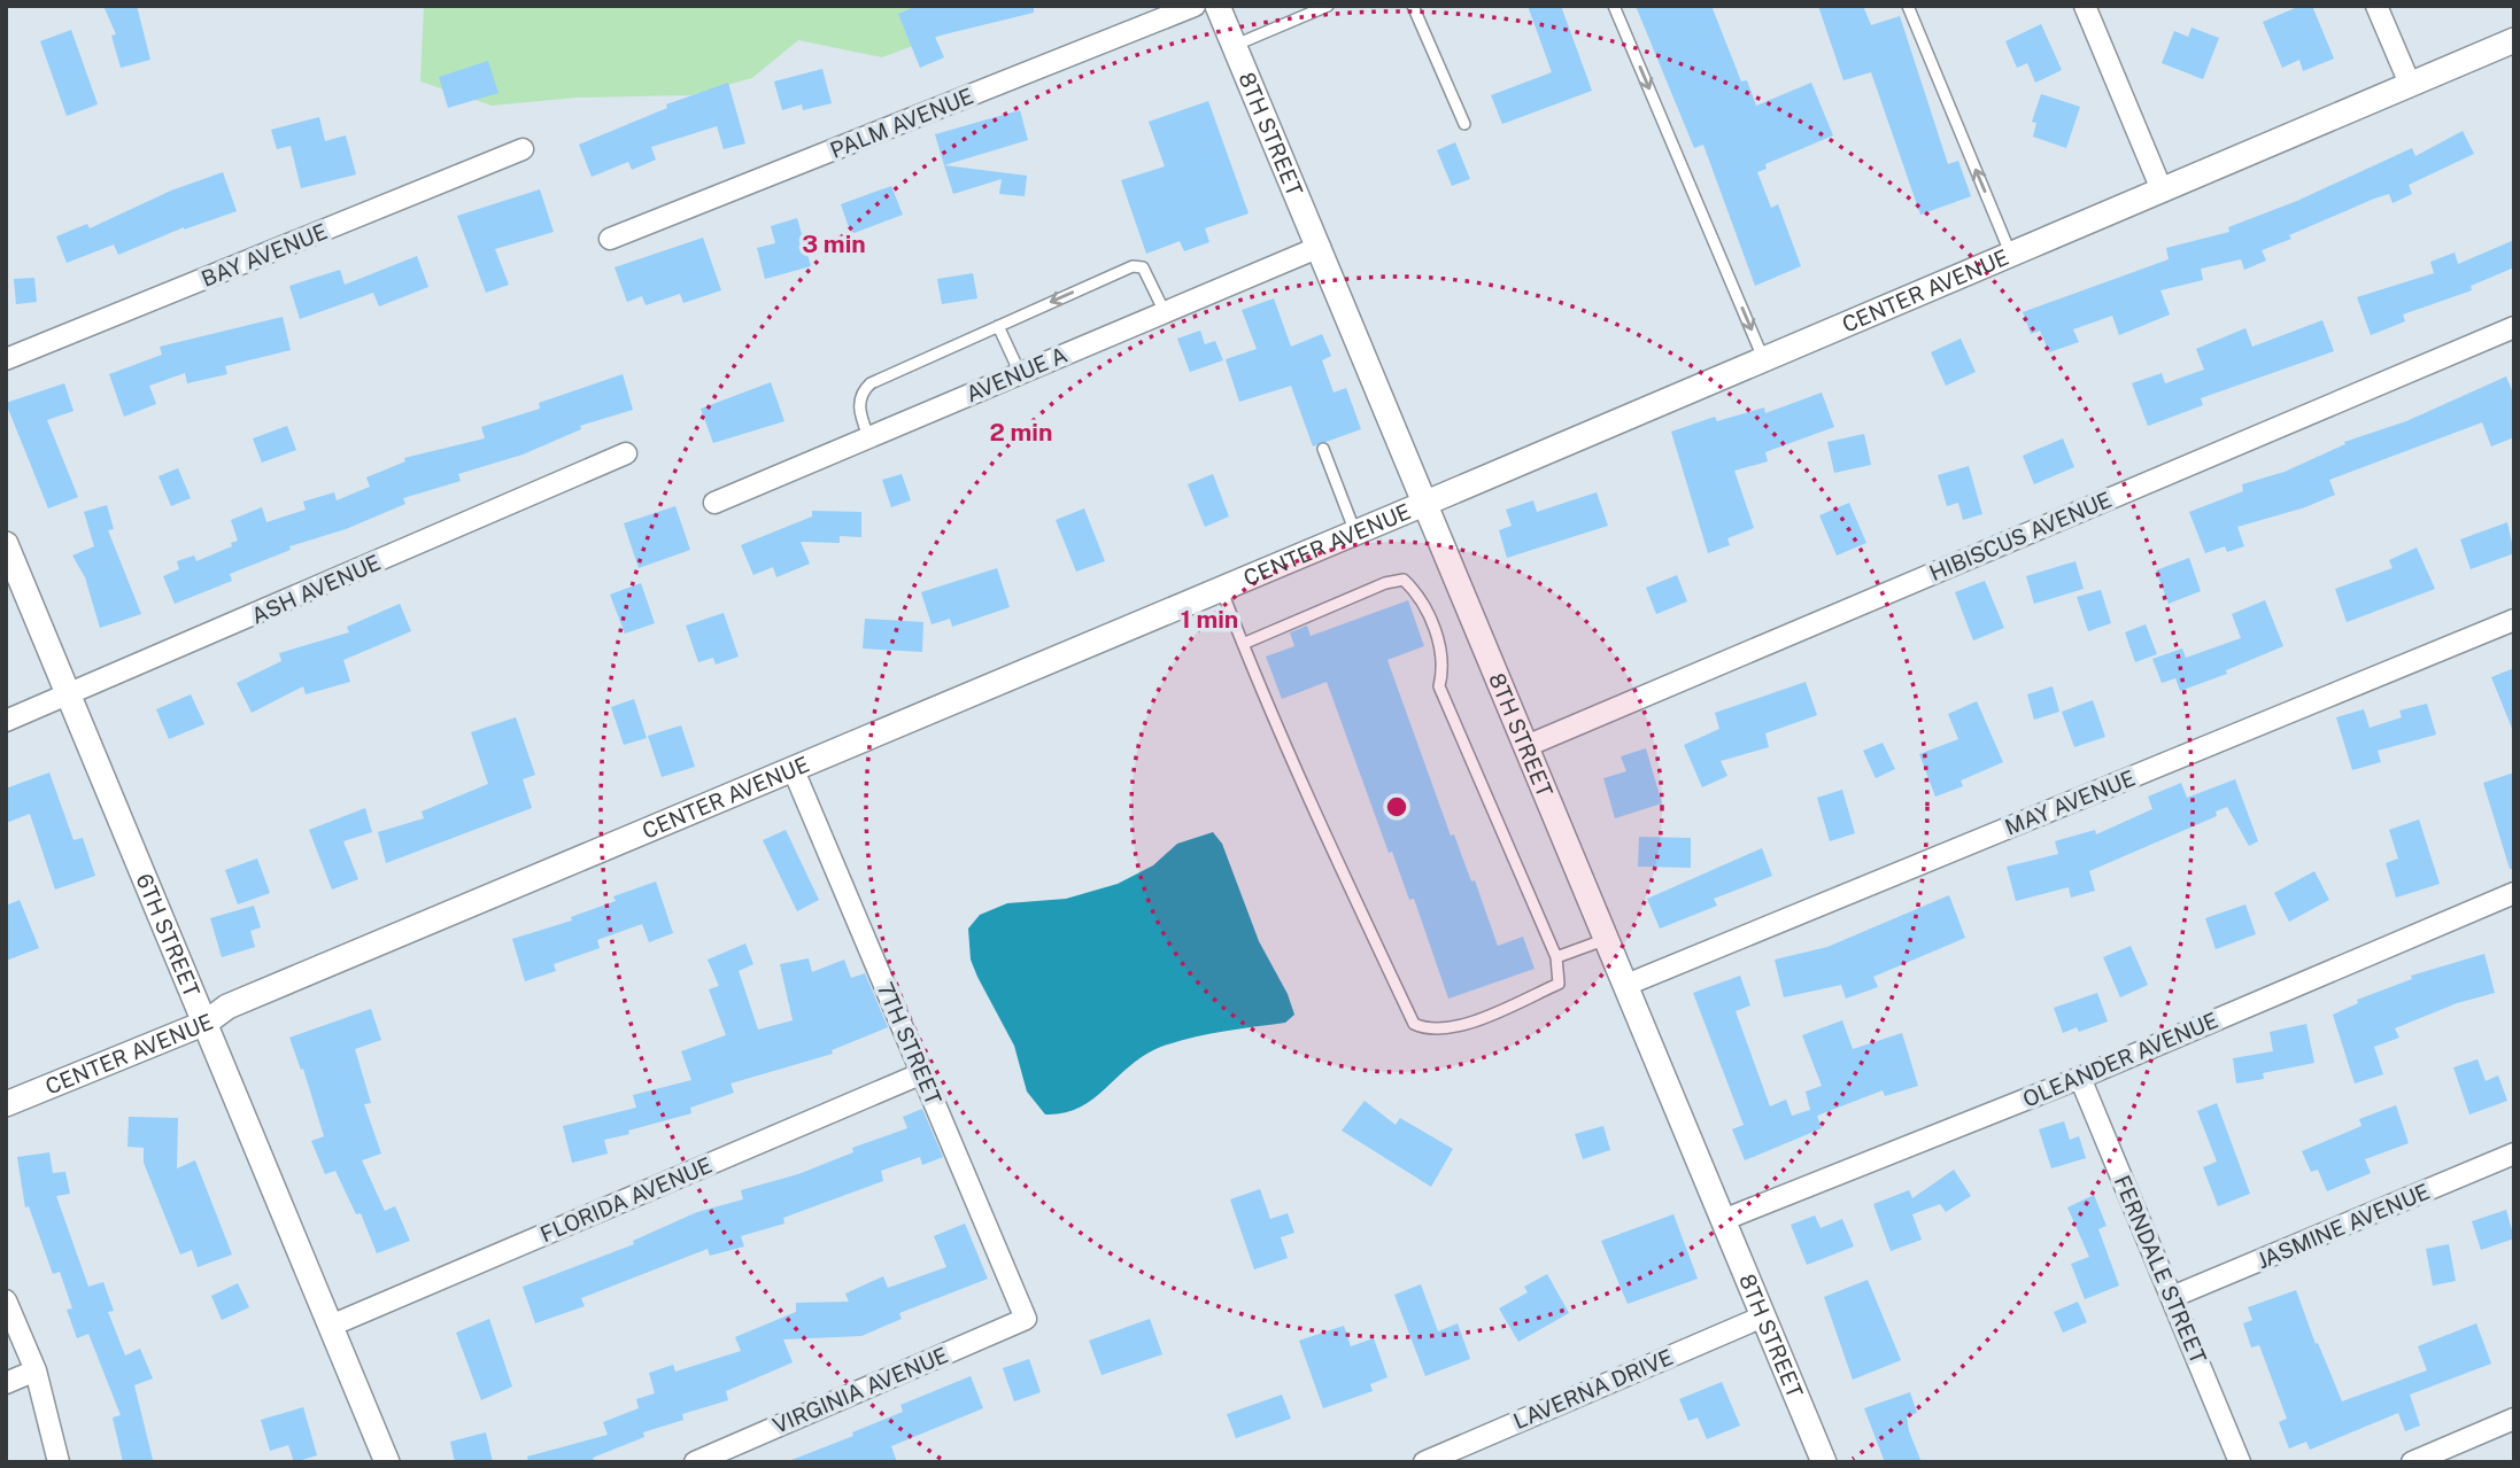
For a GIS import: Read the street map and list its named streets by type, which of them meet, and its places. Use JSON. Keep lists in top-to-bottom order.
{
  "streets": {
    "street": [
      "PALM AVENUE",
      "8TH STREET",
      "BAY AVENUE",
      "CENTER AVENUE",
      "AVENUE A",
      "HIBISCUS AVENUE",
      "ASH AVENUE",
      "MAY AVENUE",
      "6TH STREET",
      "7TH STREET",
      "OLEANDER AVENUE",
      "FLORIDA AVENUE",
      "JASMINE AVENUE",
      "FERNDALE STREET",
      "LAVERNA DRIVE",
      "VIRGINIA AVENUE"
    ]
  },
  "crossings": [
    ["8TH STREET", "CENTER AVENUE"],
    ["8TH STREET", "AVENUE A"],
    ["8TH STREET", "HIBISCUS AVENUE"],
    ["8TH STREET", "MAY AVENUE"],
    ["8TH STREET", "OLEANDER AVENUE"],
    ["8TH STREET", "LAVERNA DRIVE"],
    ["CENTER AVENUE", "6TH STREET"],
    ["CENTER AVENUE", "7TH STREET"],
    ["ASH AVENUE", "6TH STREET"],
    ["6TH STREET", "FLORIDA AVENUE"],
    ["7TH STREET", "FLORIDA AVENUE"],
    ["7TH STREET", "VIRGINIA AVENUE"],
    ["OLEANDER AVENUE", "FERNDALE STREET"],
    ["JASMINE AVENUE", "FERNDALE STREET"]
  ],
  "rings": ["3 min", "2 min", "1 min"]
}
